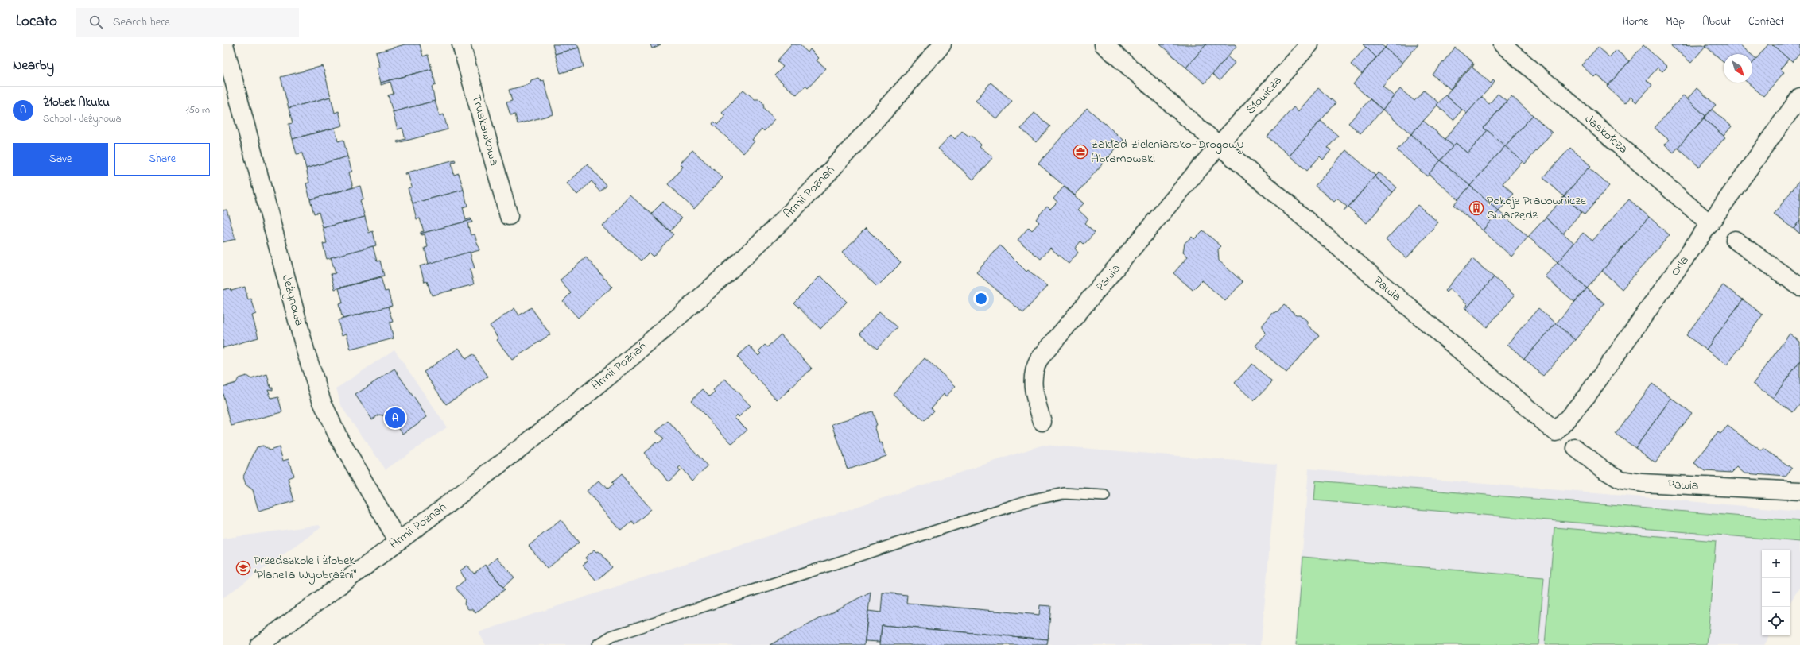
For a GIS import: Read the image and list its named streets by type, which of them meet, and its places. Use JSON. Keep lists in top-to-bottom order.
{
  "streets": {
    "street": [
      "Słowicza",
      "Truskawkowa",
      "Jaskółcza",
      "Armii Poznań",
      "Orla",
      "Pawia",
      "Jeżynowa"
    ]
  },
  "crossings": [
    ["Słowicza", "Pawia"],
    ["Jaskółcza", "Orla"],
    ["Armii Poznań", "Jeżynowa"],
    ["Orla", "Pawia"]
  ],
  "places": {
    "office": ["Zakład Zieleniarsko-Drogowy Abramowski"],
    "building": ["Pokoje Pracownicze Swarzędz"],
    "school or university": ["Przedszkole i żłobek \"Planeta Wyobraźni\""]
  },
  "north": "bottom right",
  "page": {
    "header": "Locato",
    "search": "Search here",
    "nav": [
      "Home",
      "Map",
      "About",
      "Contact"
    ],
    "heading": "Nearby",
    "list": [
      {
        "mark": "A",
        "name": "Żłobek Akuku",
        "note": "School · Jeżynowa",
        "value": "150 m"
      }
    ],
    "buttons": ["Save", "Share"],
    "pins": "A",
    "map_buttons": ["+", "−"]
  }
}
